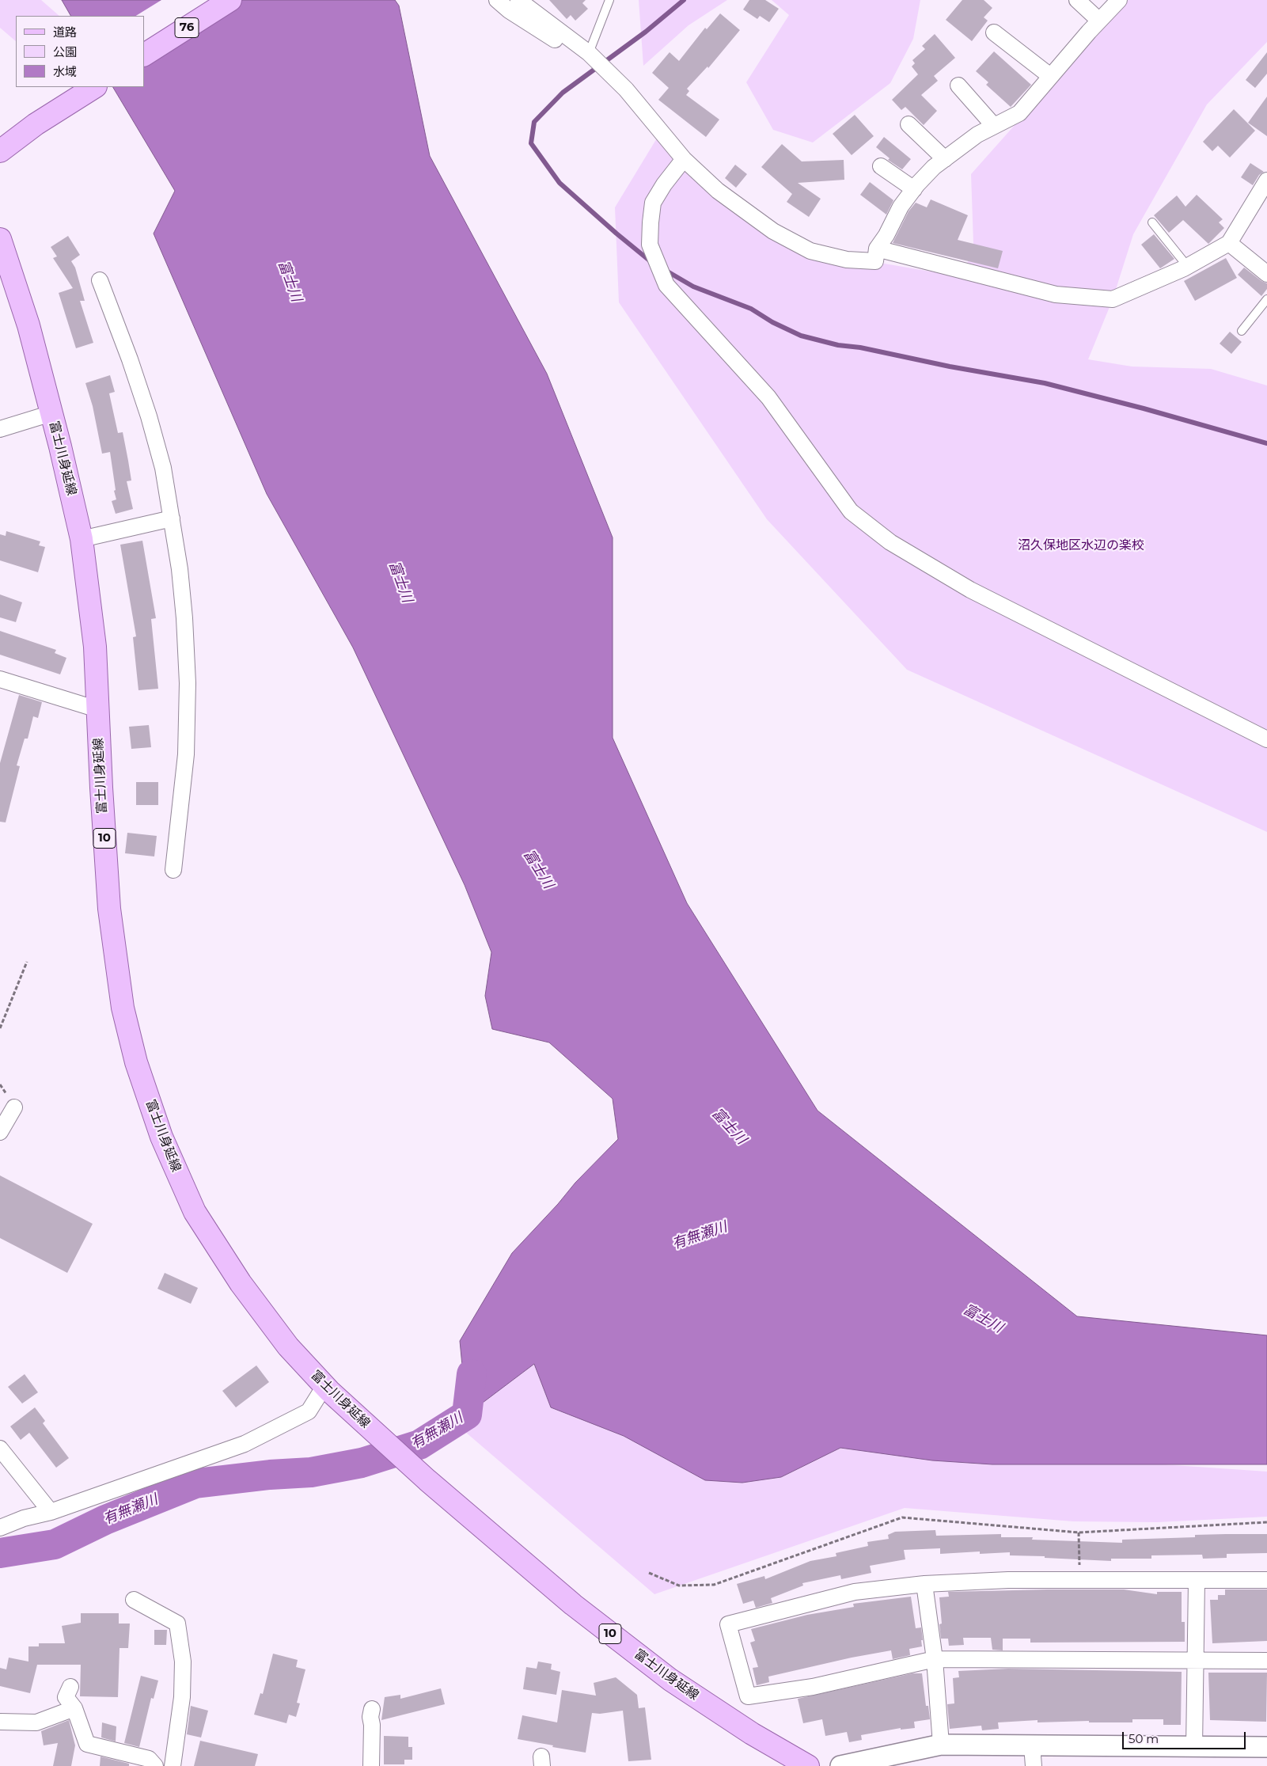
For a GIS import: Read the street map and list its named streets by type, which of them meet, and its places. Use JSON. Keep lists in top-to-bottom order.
{
  "streets": {
    "main road": ["76", "富士川身延線", "10"]
  },
  "water": ["富士川", "有無瀬川"],
  "parks": ["沼久保地区水辺の楽校"],
  "legend": ["道路", "公園", "水域"],
  "scale_bar": "50 m"
}
